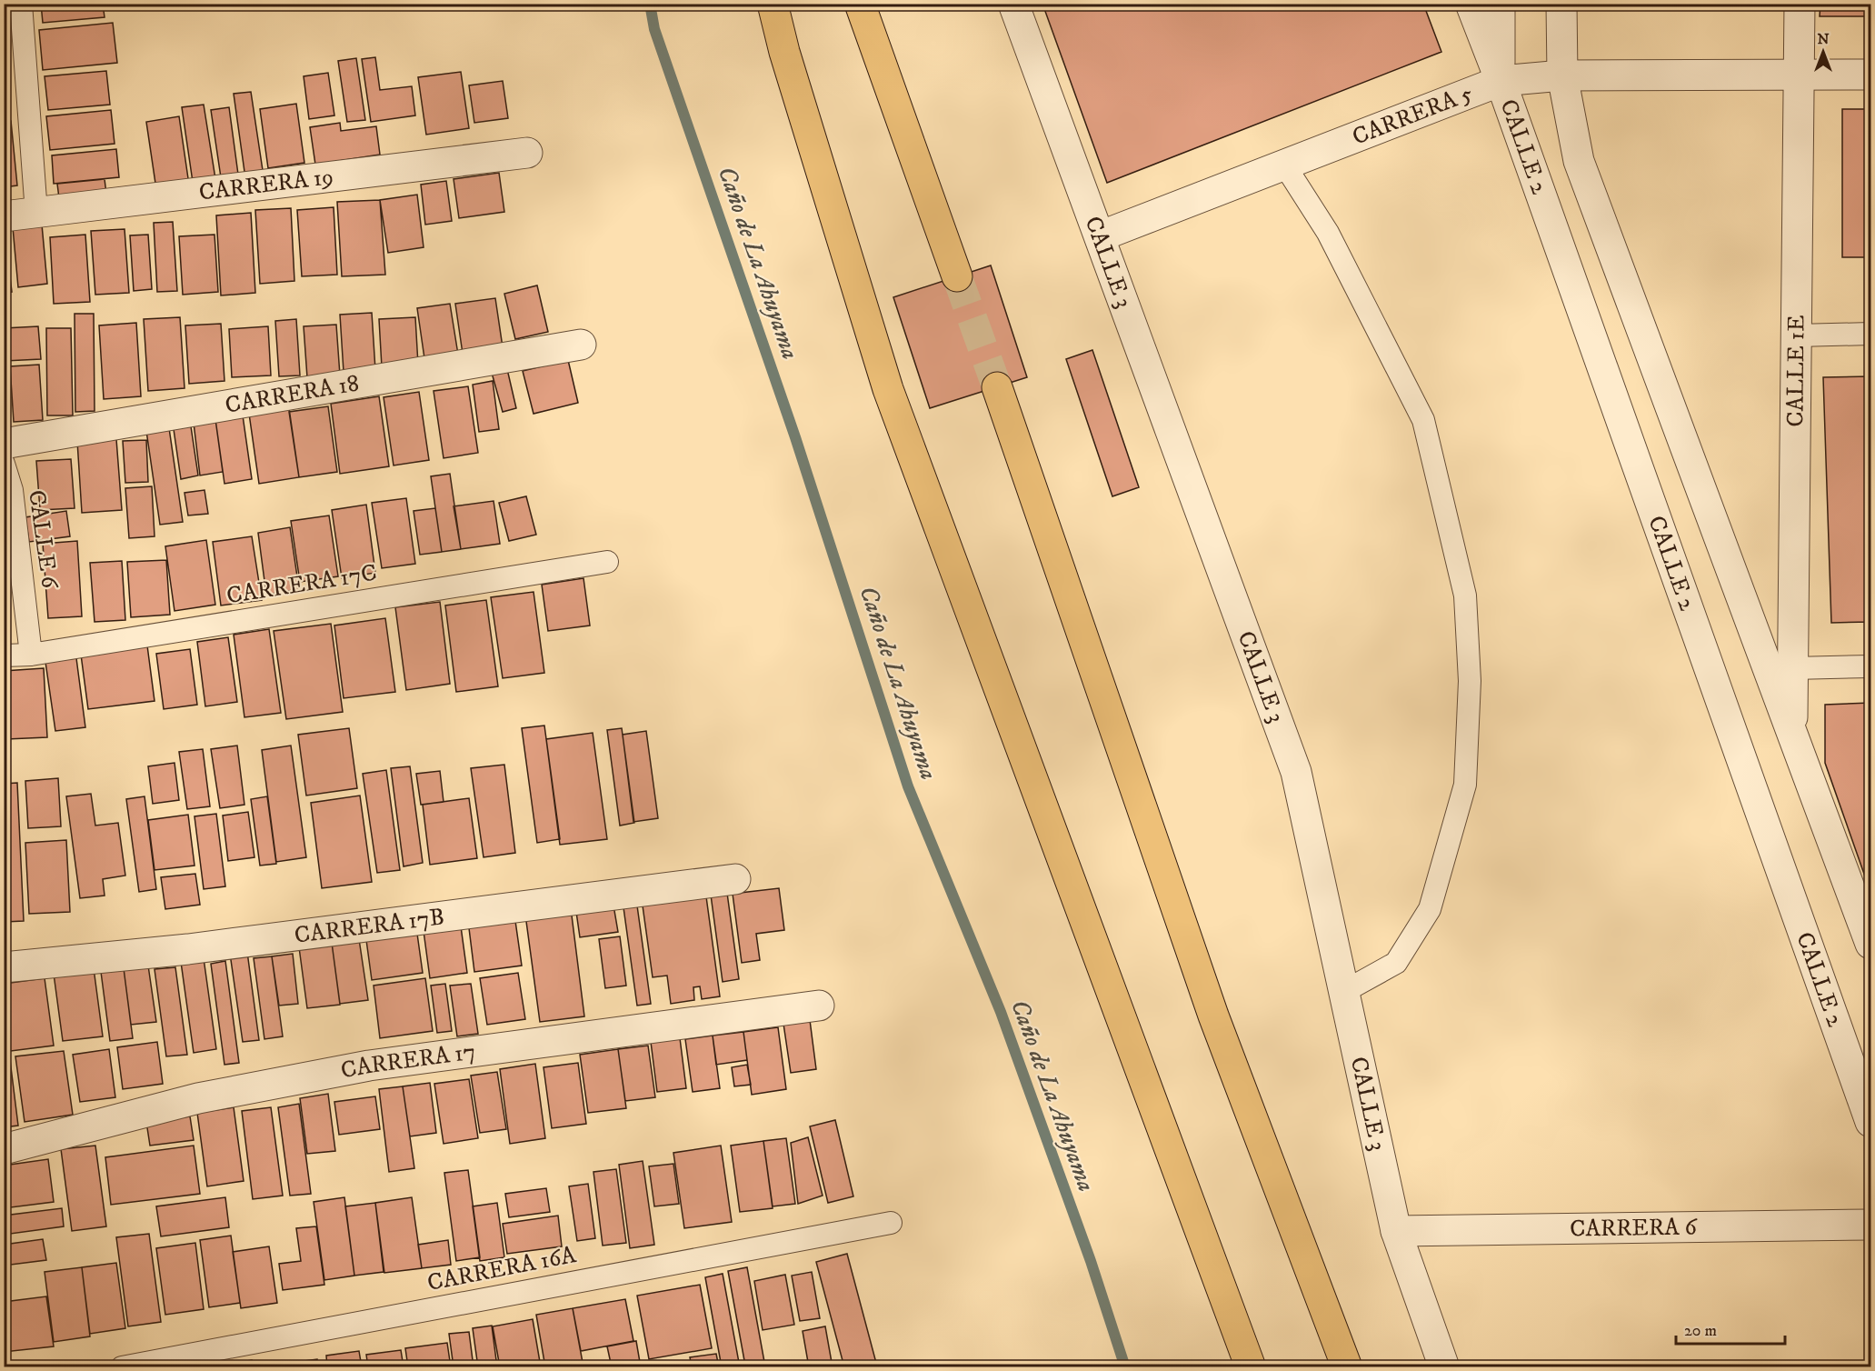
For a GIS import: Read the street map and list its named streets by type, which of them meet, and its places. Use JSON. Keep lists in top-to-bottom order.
{
  "streets": {
    "street": [
      "CARRERA 5",
      "CALLE 2",
      "CARRERA 19",
      "CALLE 3",
      "CALLE 1E",
      "CARRERA 18",
      "CARRERA 17B",
      "CARRERA 17",
      "CARRERA 6"
    ],
    "lane": ["CALLE 6", "CARRERA 17C", "CARRERA 16A"]
  },
  "crossings": [
    ["CARRERA 5", "CALLE 2"],
    ["CARRERA 5", "CALLE 3"],
    ["CARRERA 5", "CALLE 1E"],
    ["CALLE 2", "CALLE 1E"],
    ["CALLE 3", "CARRERA 6"],
    ["CALLE 6", "CARRERA 17C"]
  ],
  "water": ["Caño de La Ahuyama"],
  "scale_bar": "20 m",
  "north": "top"
}
